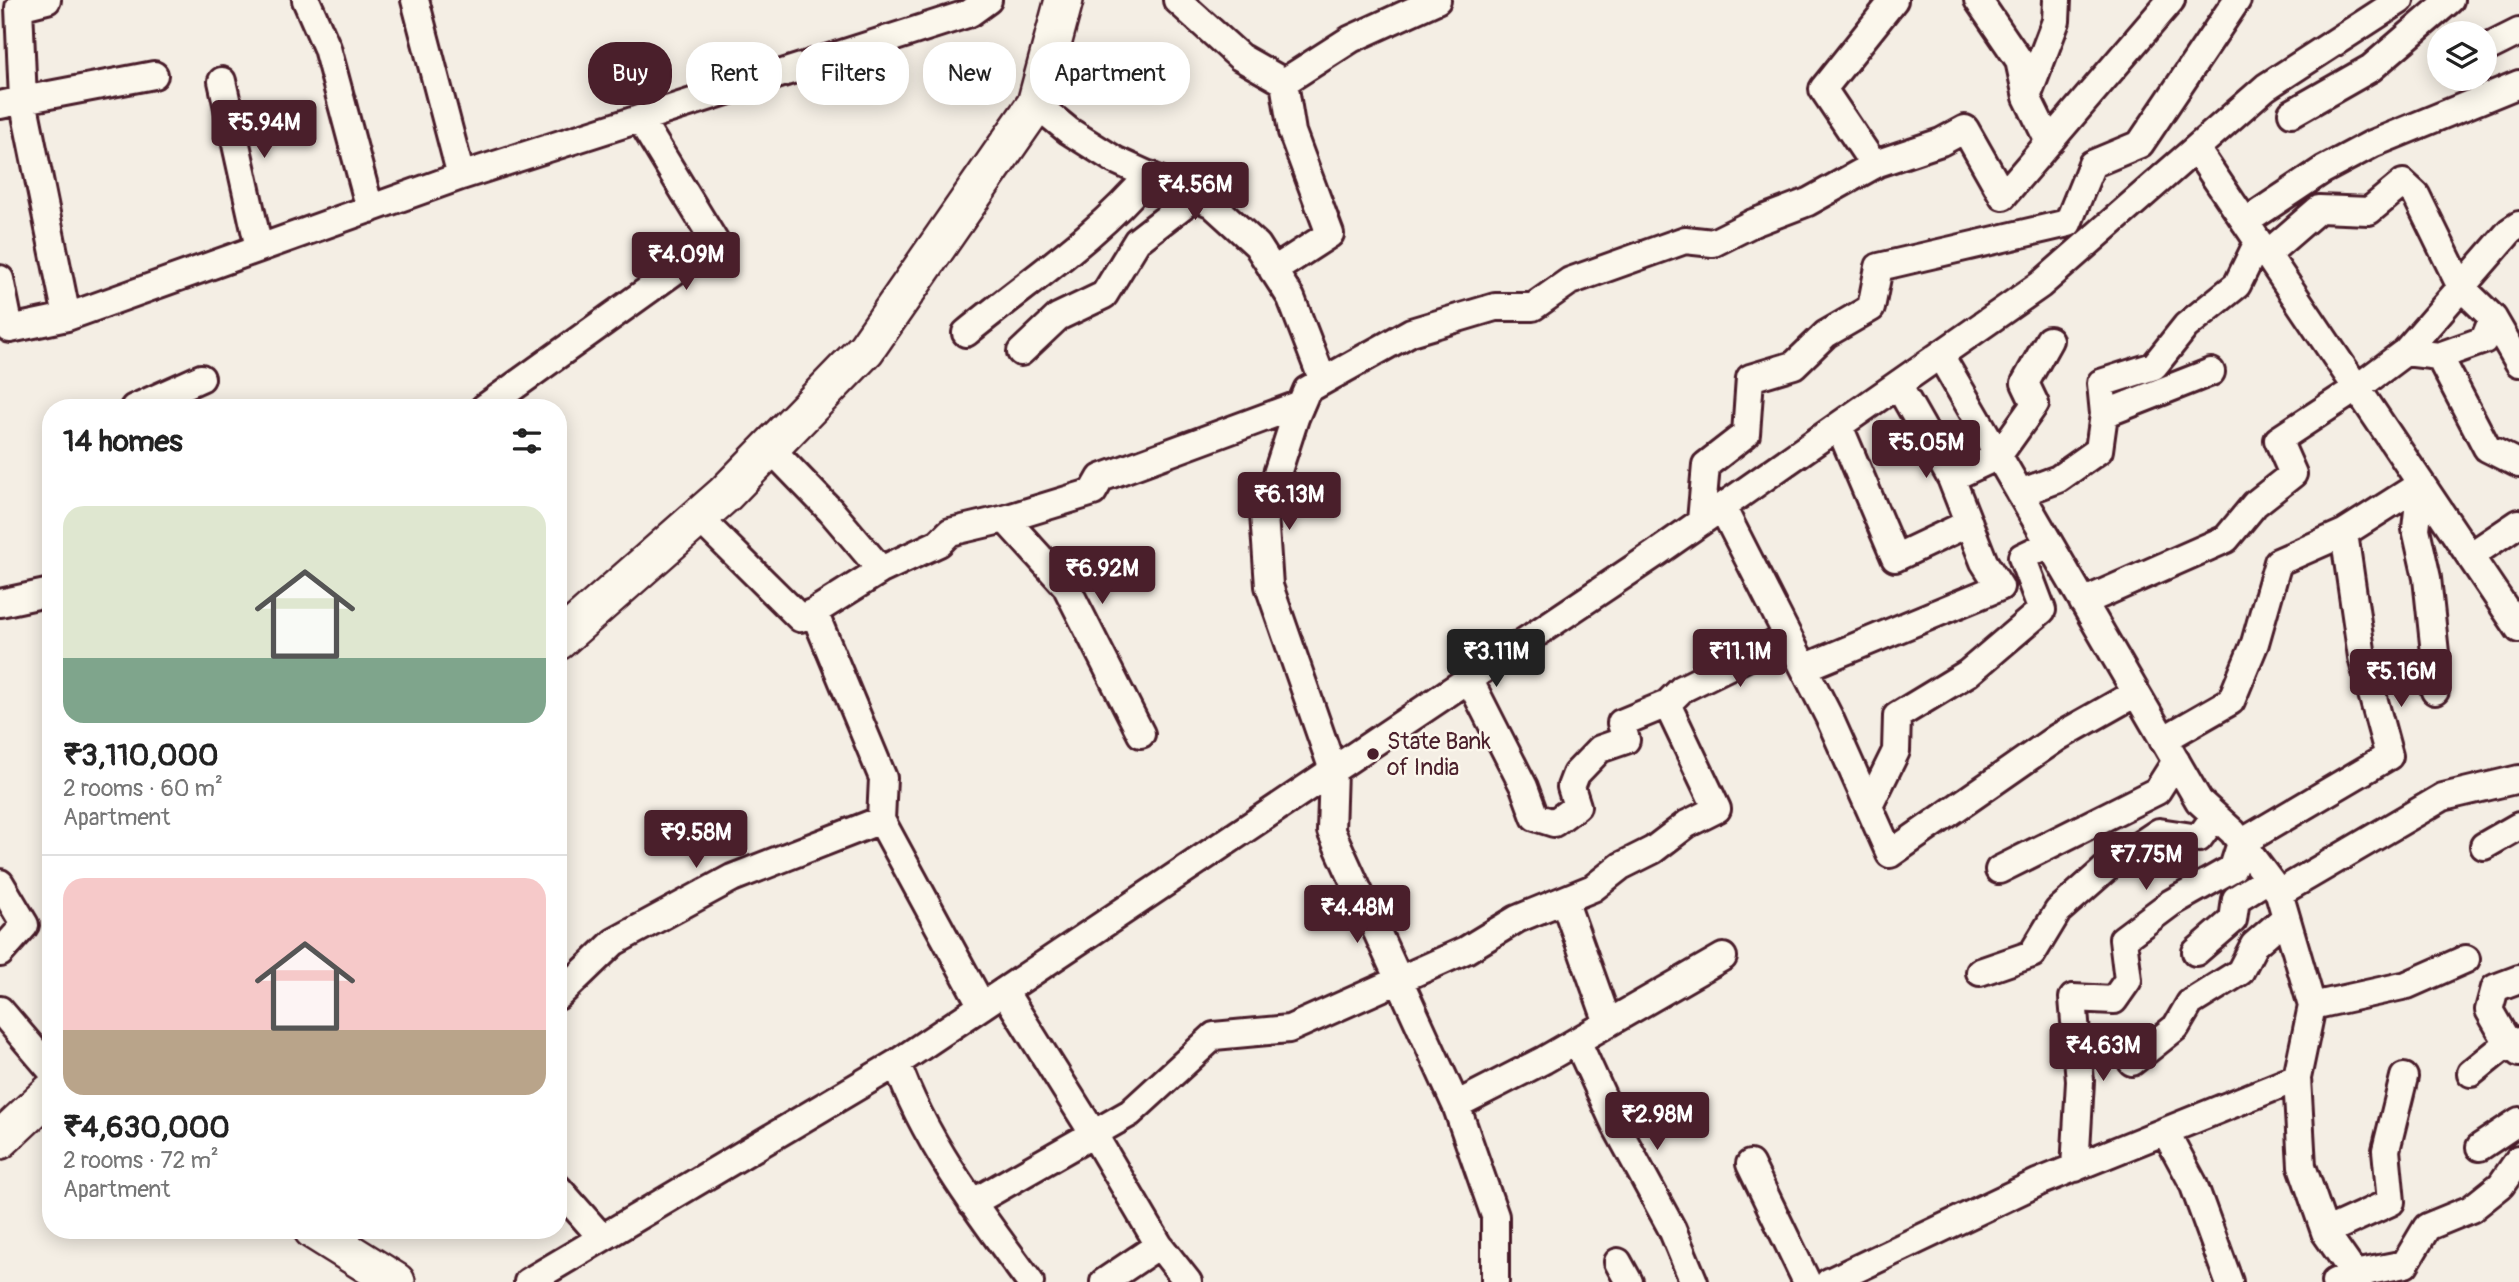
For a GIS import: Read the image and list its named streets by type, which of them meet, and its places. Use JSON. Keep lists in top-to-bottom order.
{
  "places": ["State Bank of India"],
  "page": {
    "chip": [
      "Buy",
      "Rent",
      "Filters",
      "New",
      "Apartment"
    ],
    "price": [
      "₹5.94M",
      "₹4.56M",
      "₹4.09M",
      "₹5.05M",
      "₹6.13M",
      "₹6.92M",
      "₹3.11M",
      "₹11.1M",
      "₹5.16M",
      "₹9.58M",
      "₹7.75M",
      "₹4.48M",
      "₹4.63M",
      "₹2.98M"
    ],
    "heading": "14 homes",
    "list": [
      {
        "name": "₹3,110,000",
        "note": "2 rooms · 60 m² · Apartment"
      },
      {
        "name": "₹4,630,000",
        "note": "2 rooms · 72 m² · Apartment"
      }
    ]
  }
}
